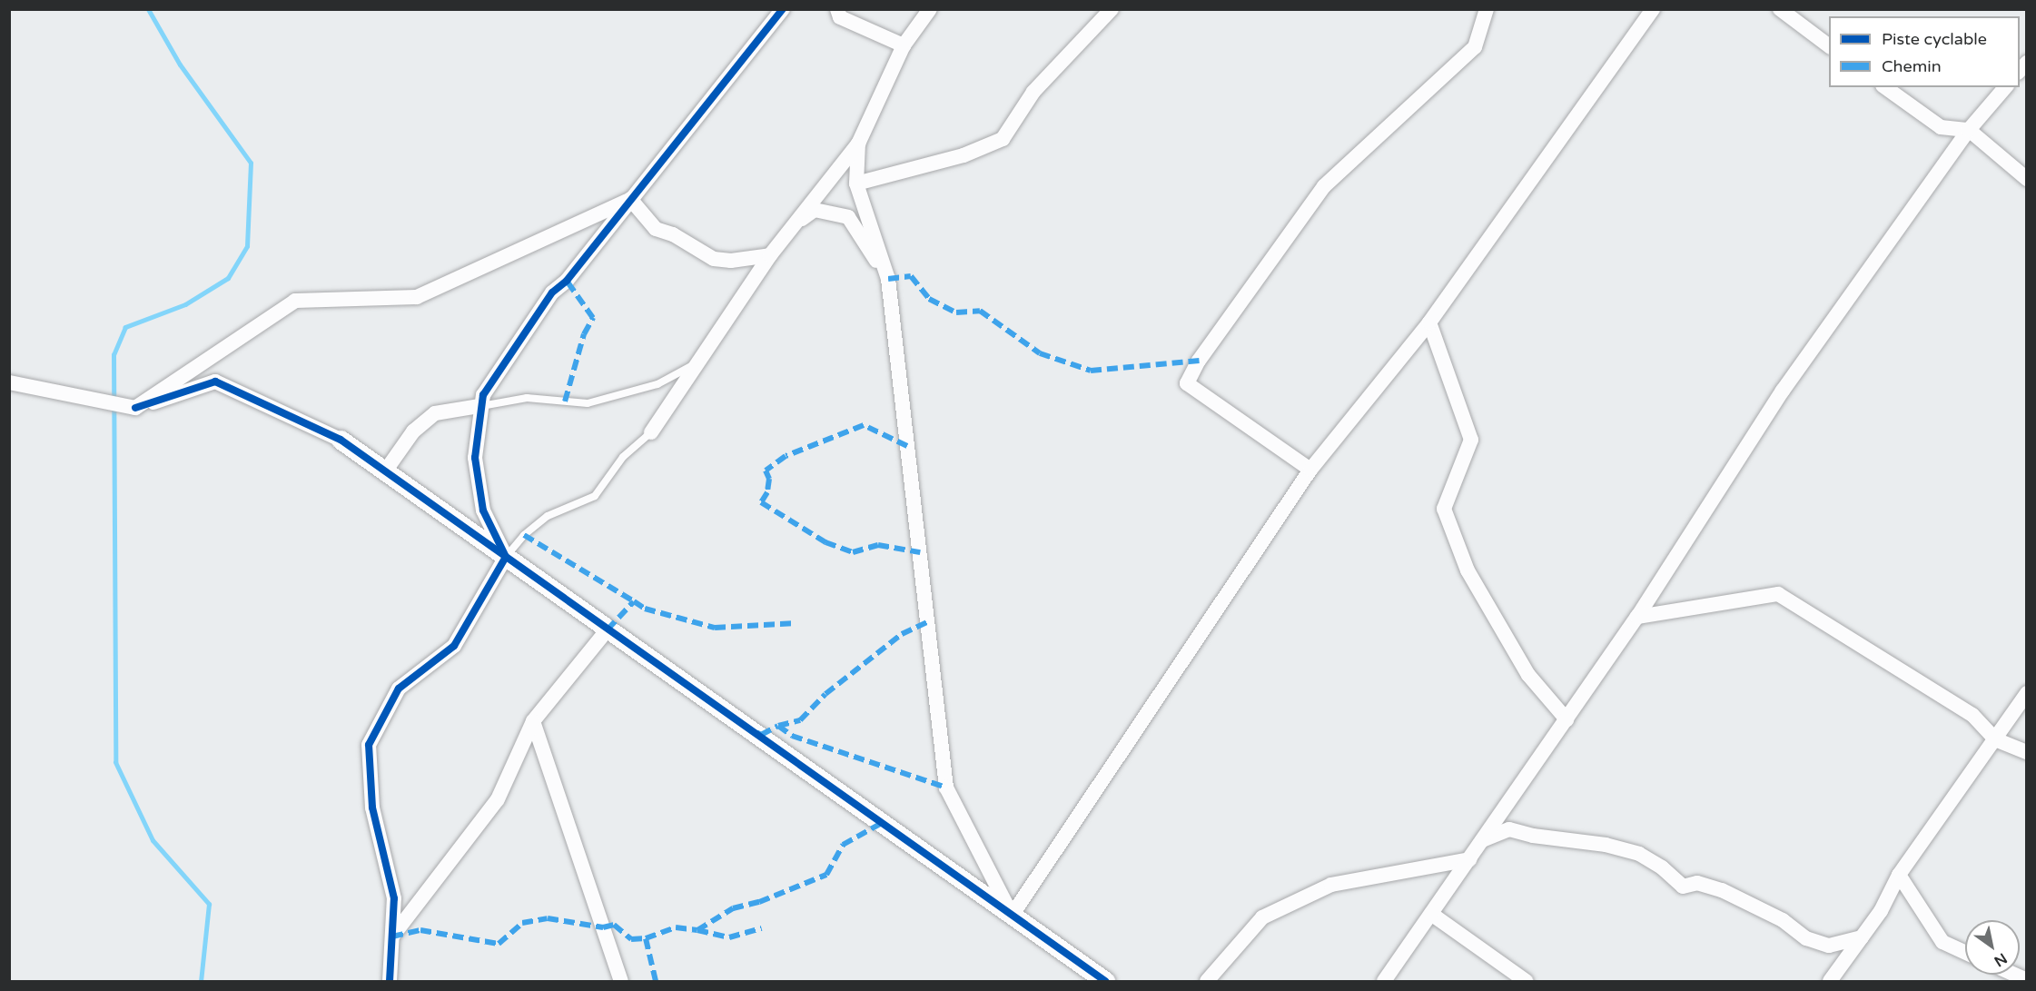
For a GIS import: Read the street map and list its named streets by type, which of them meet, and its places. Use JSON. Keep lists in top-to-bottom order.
{
  "legend": ["Piste cyclable", "Chemin"],
  "north": "bottom right"
}
